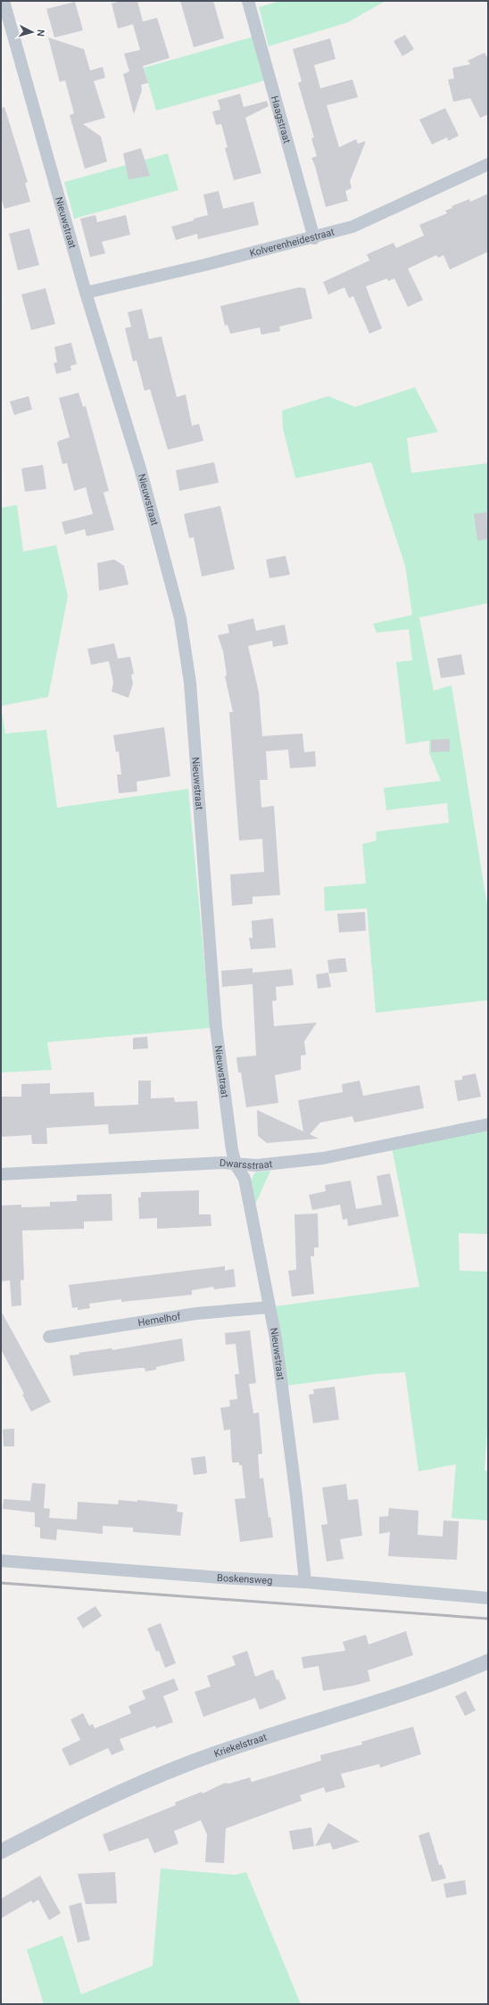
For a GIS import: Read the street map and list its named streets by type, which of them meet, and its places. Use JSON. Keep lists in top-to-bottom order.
{
  "streets": {
    "street": [
      "Haagstraat",
      "Nieuwstraat",
      "Kolverenheidestraat",
      "Dwarsstraat",
      "Hemelhof",
      "Boskensweg",
      "Kriekelstraat"
    ]
  },
  "crossings": [
    ["Haagstraat", "Kolverenheidestraat"],
    ["Nieuwstraat", "Kolverenheidestraat"],
    ["Nieuwstraat", "Dwarsstraat"],
    ["Nieuwstraat", "Hemelhof"],
    ["Nieuwstraat", "Boskensweg"]
  ],
  "north": "right"
}
